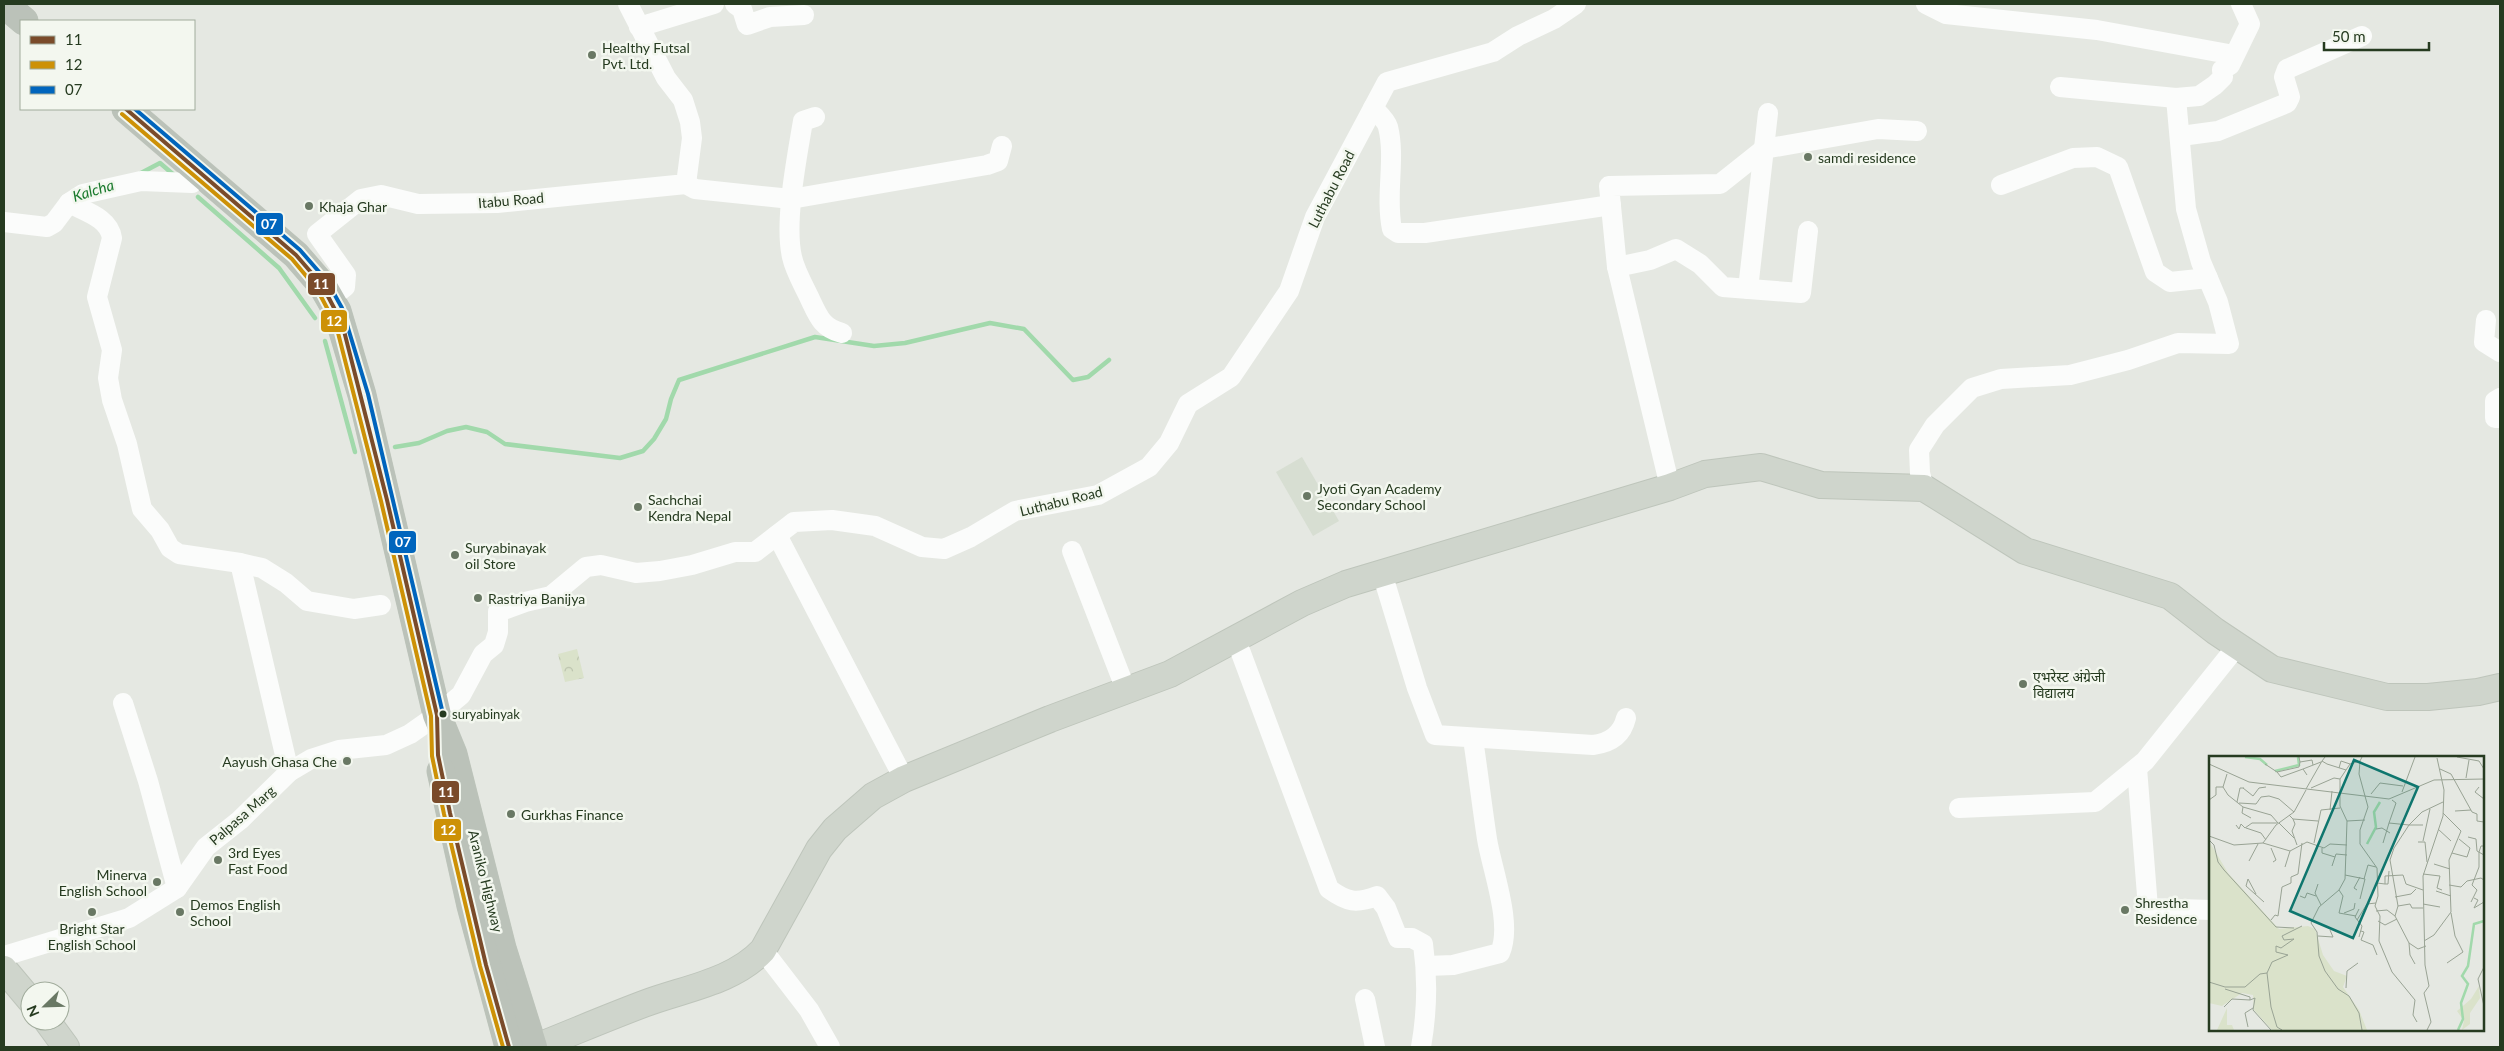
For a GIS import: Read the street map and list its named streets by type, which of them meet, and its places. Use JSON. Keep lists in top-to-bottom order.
{
  "streets": {
    "highway": ["Araniko Highway"],
    "street": ["Luthabu Road", "Itabu Road", "Palpasa Marg"]
  },
  "crossings": [
    ["Luthabu Road", "Palpasa Marg"],
    ["Luthabu Road", "Araniko Highway"],
    ["Itabu Road", "Araniko Highway"],
    ["Palpasa Marg", "Araniko Highway"]
  ],
  "water": ["Kalcha"],
  "places": [
    "Healthy Futsal Pvt. Ltd.",
    "samdi residence",
    "Khaja Ghar",
    "Jyoti Gyan Academy Secondary School",
    "Sachchai Kendra Nepal",
    "Suryabinayak oil Store",
    "Rastriya Banijya",
    "एभरेस्ट अंग्रेजी विद्यालय",
    "suryabinyak",
    "Aayush Ghasa Che",
    "Gurkhas Finance",
    "3rd Eyes Fast Food",
    "Minerva English School",
    "Shrestha Residence",
    "Bright Star English School",
    "Demos English School"
  ],
  "lines": ["transit line 11", "transit line 07", "transit line 12"],
  "legend": ["11", "12", "07"],
  "scale_bar": "50 m",
  "north": "bottom left"
}
